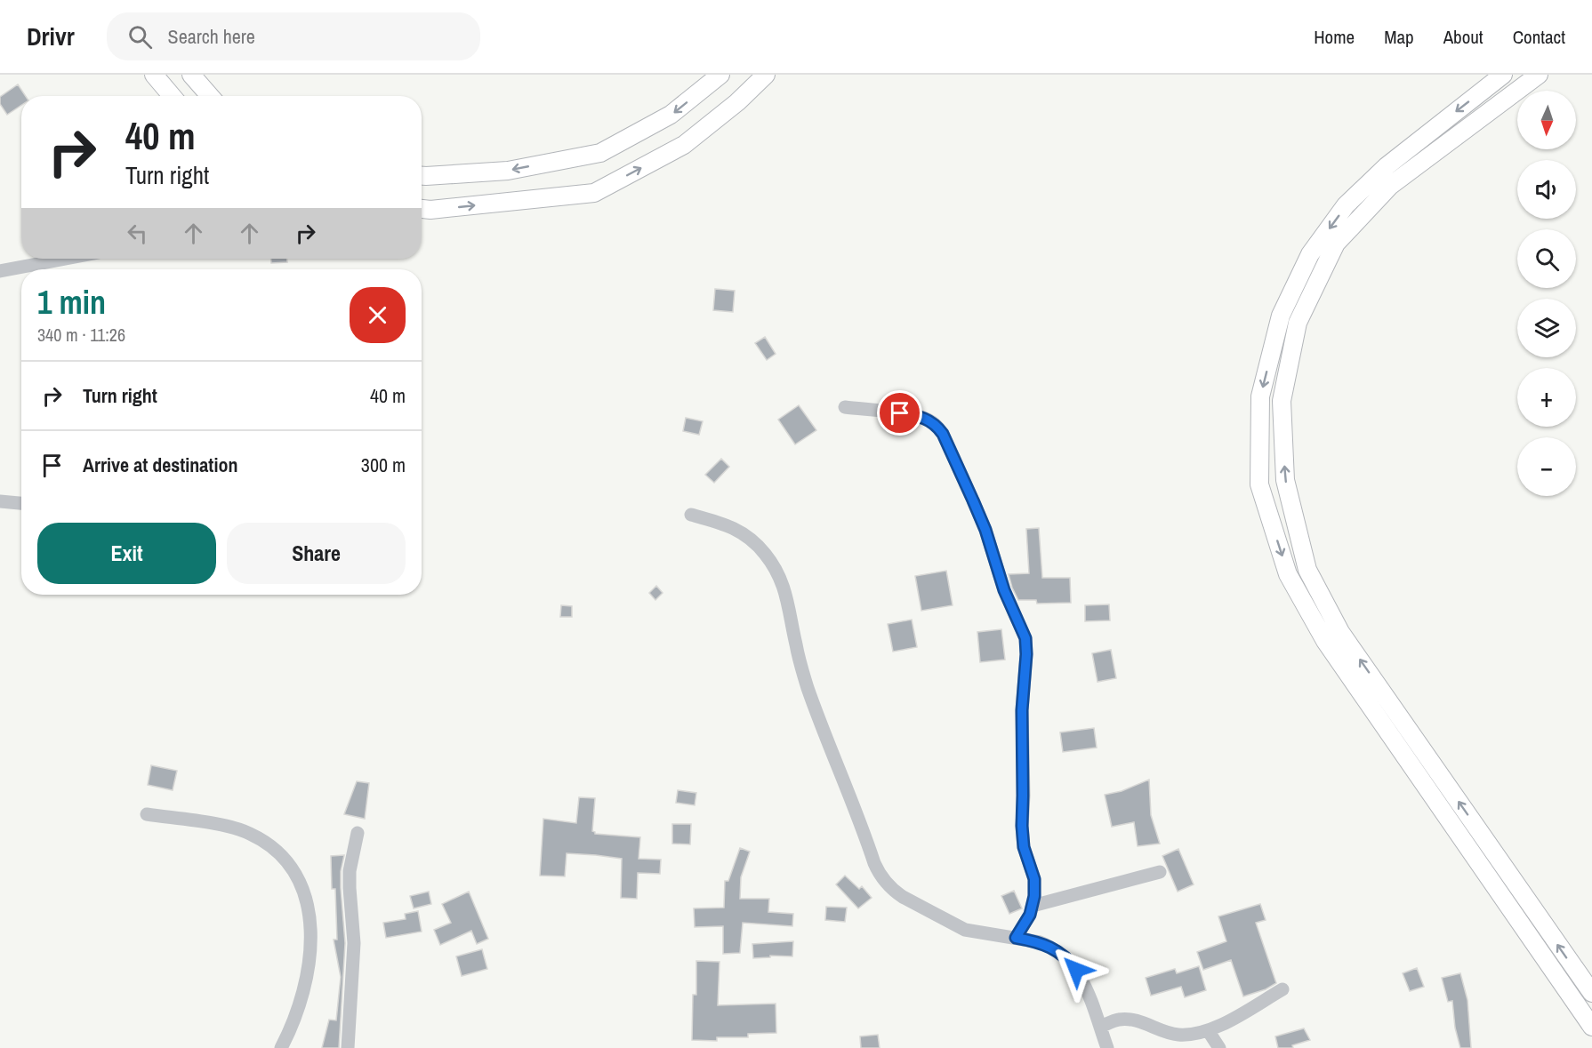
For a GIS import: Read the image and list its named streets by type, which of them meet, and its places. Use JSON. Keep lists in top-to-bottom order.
{
  "north": "bottom",
  "page": {
    "header": "Drivr",
    "search": "Search here",
    "nav": [
      "Home",
      "Map",
      "About",
      "Contact"
    ],
    "map_buttons": ["+", "−"],
    "turn": ["40 m", "Turn right"],
    "heading": ["1 min", "340 m · 11:26"],
    "list": [
      {
        "name": "Turn right",
        "value": "40 m"
      },
      {
        "name": "Arrive at destination",
        "value": "300 m"
      }
    ],
    "buttons": ["Exit", "Share"]
  }
}
